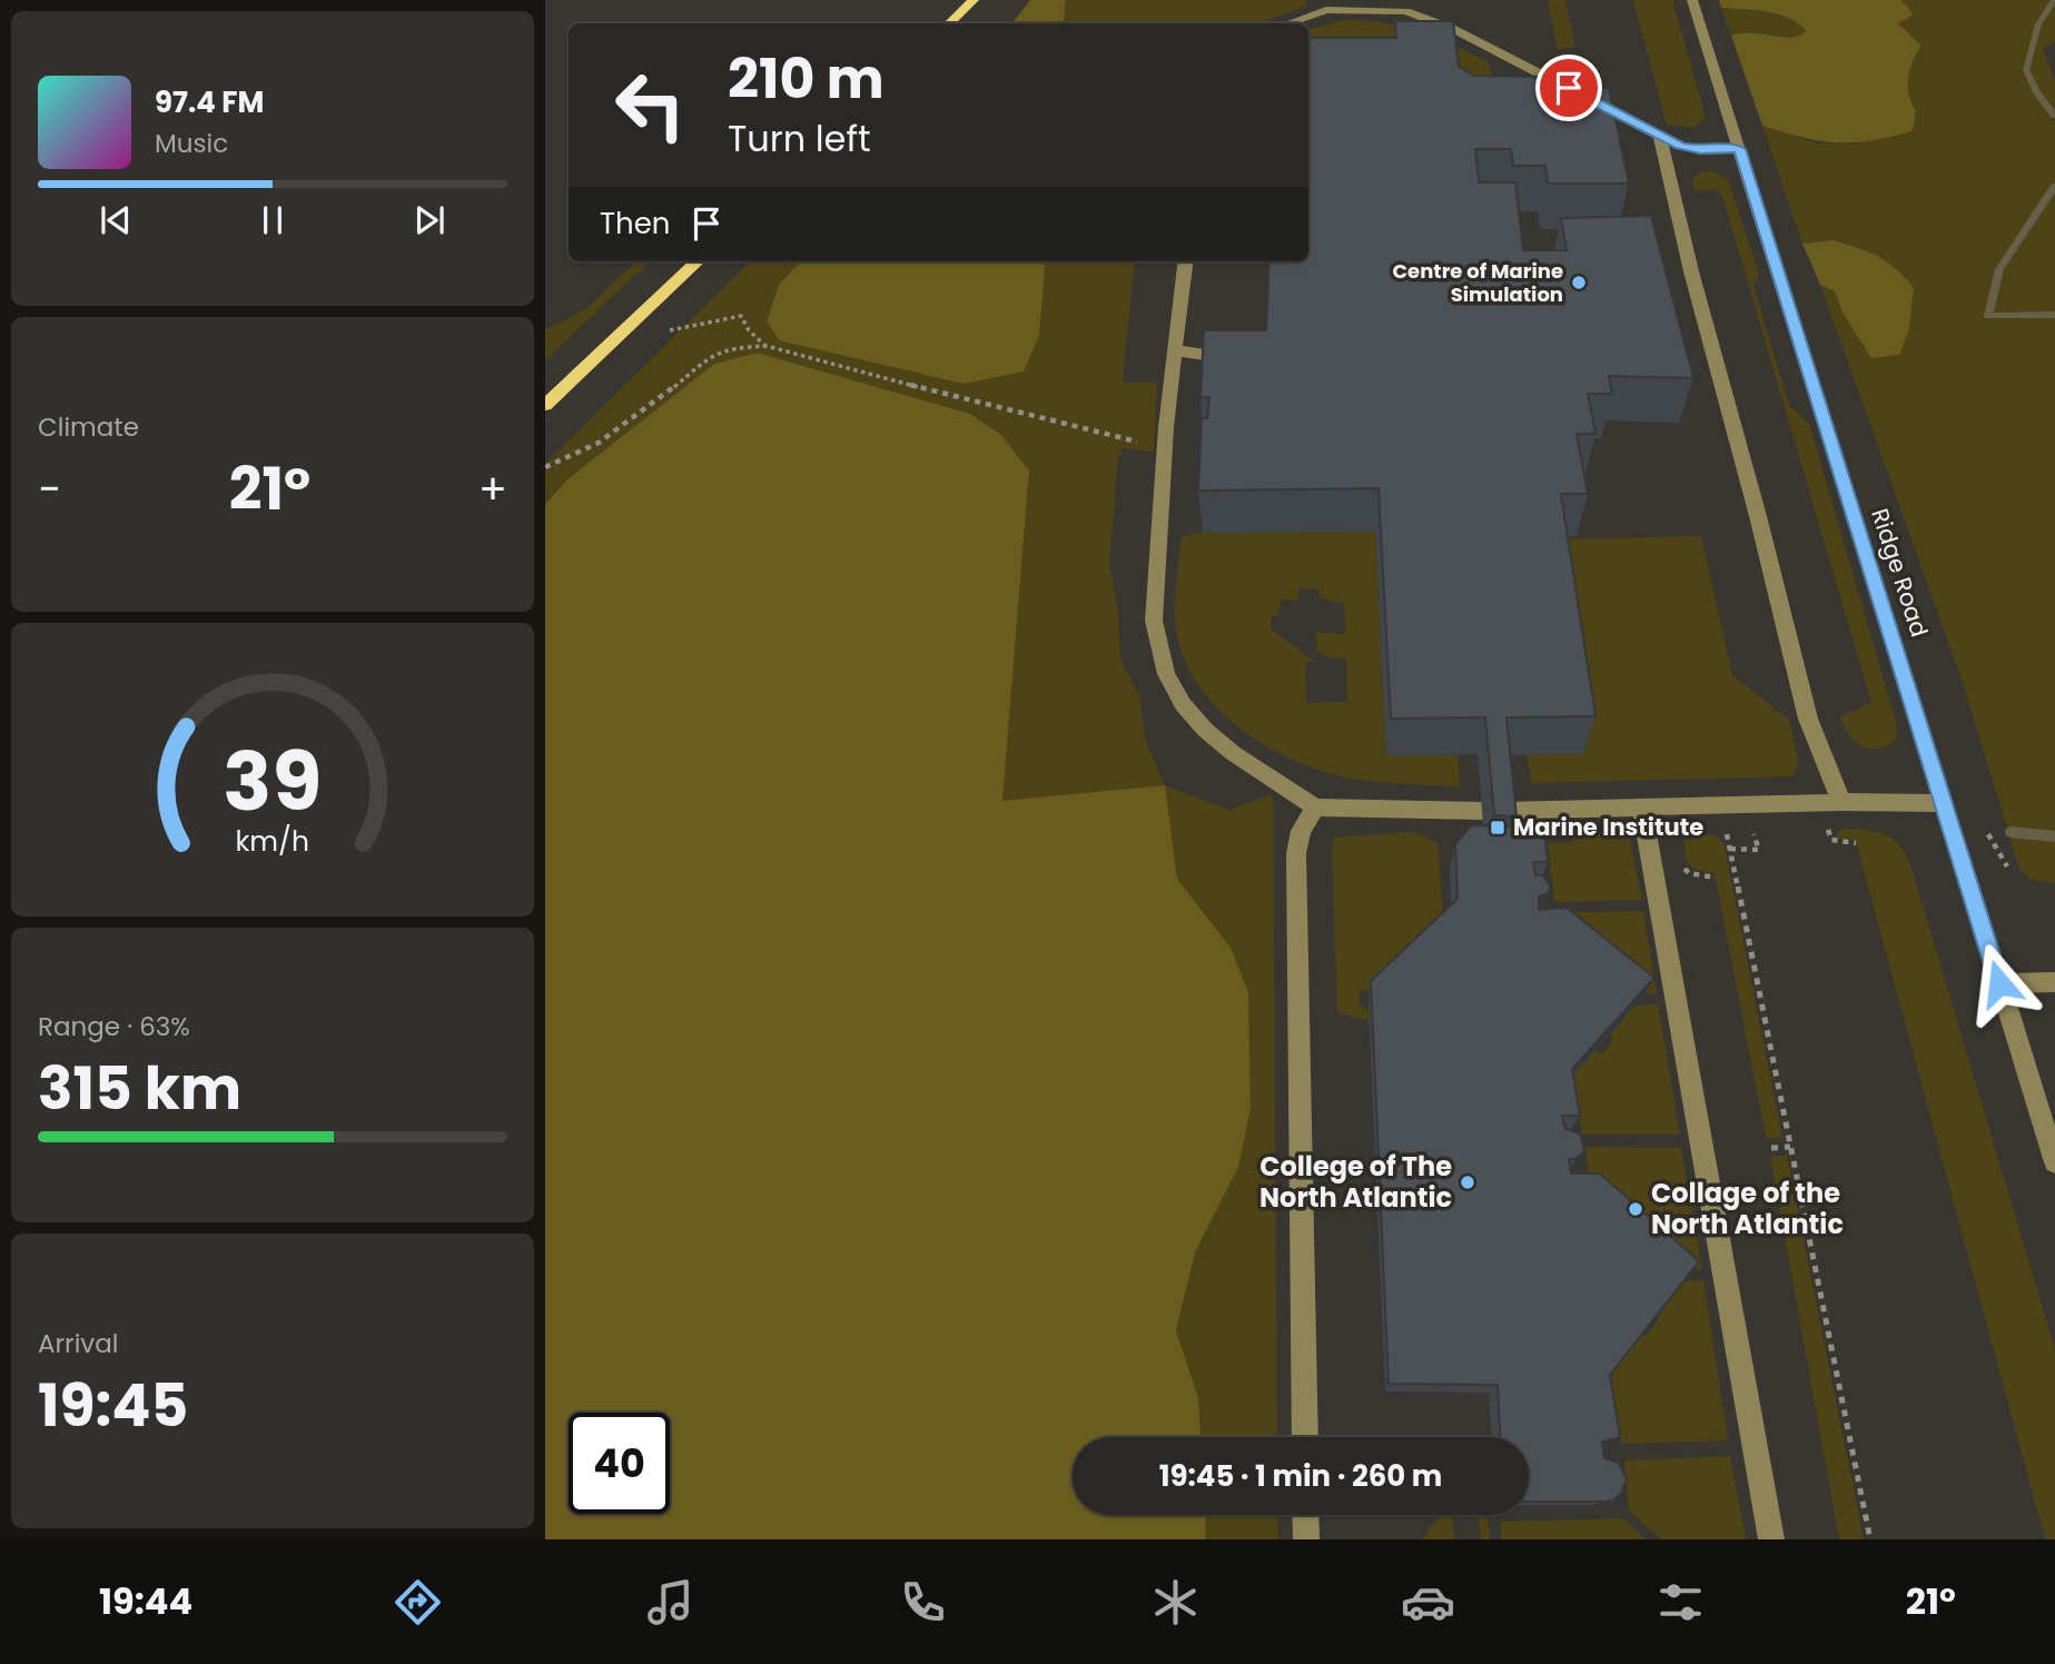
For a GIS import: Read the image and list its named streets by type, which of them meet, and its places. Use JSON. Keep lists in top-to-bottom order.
{
  "streets": {
    "street": ["Ridge Road"]
  },
  "places": {
    "other": ["Centre of Marine Simulation", "College of The North Atlantic", "Collage of the North Atlantic"],
    "transit": ["Marine Institute"]
  },
  "page": {
    "turn": ["210 m", "Turn left"],
    "song": ["97.4 FM", "Music"],
    "then": "Then",
    "tile": [
      "Climate",
      ["Range · 63%", "315 km"],
      ["Arrival", "19:45"]
    ],
    "heat": ["−", "21°", "+"],
    "limit": "40",
    "trip": "19:45 · 1 min · 260 m",
    "tabs": ["19:44", "21°"],
    "gauge": ["39", "km/h"]
  }
}
